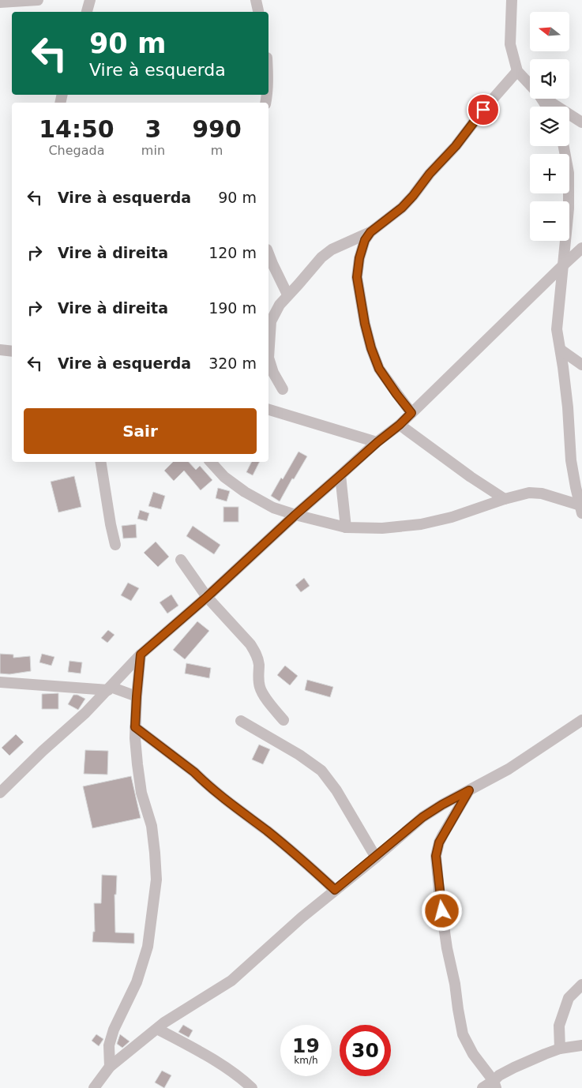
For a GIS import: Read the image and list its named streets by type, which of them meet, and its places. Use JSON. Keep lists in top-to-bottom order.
{
  "north": "left",
  "page": {
    "map_buttons": ["+", "−"],
    "turn": ["90 m", "Vire à esquerda"],
    "eta": [
      "14:50",
      "Chegada",
      "3",
      "min",
      "990",
      "m"
    ],
    "list": [
      {
        "name": "Vire à esquerda",
        "value": "90 m"
      },
      {
        "name": "Vire à direita",
        "value": "120 m"
      },
      {
        "name": "Vire à direita",
        "value": "190 m"
      },
      {
        "name": "Vire à esquerda",
        "value": "320 m"
      }
    ],
    "buttons": "Sair",
    "speed": "19 km/h",
    "limit": "30"
  }
}
